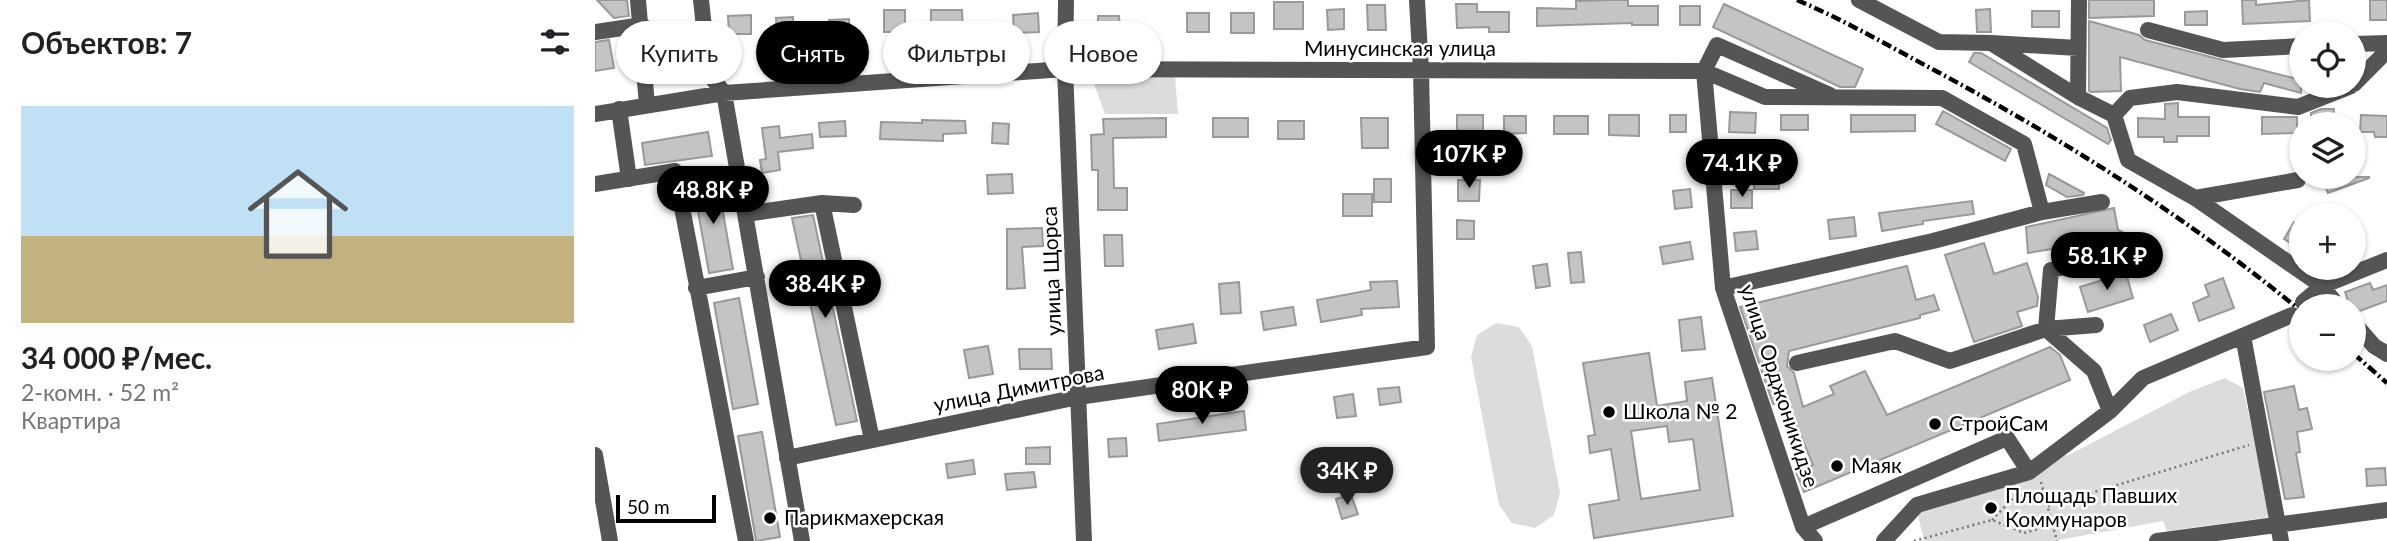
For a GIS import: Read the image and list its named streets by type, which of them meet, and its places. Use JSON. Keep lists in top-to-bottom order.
{
  "streets": {
    "street": [
      "Минусинская улица",
      "улица Щорса",
      "улица Орджоникидзе",
      "улица Димитрова"
    ]
  },
  "crossings": [
    ["Минусинская улица", "улица Орджоникидзе"],
    ["Минусинская улица", "улица Димитрова"],
    ["улица Щорса", "улица Димитрова"]
  ],
  "places": [
    "Школа № 2",
    "СтройСам",
    "Маяк",
    "Площадь Павших Коммунаров",
    "Парикмахерская"
  ],
  "scale_bar": "50 m",
  "page": {
    "heading": "Объектов: 7",
    "map_buttons": ["+", "−"],
    "chip": [
      "Купить",
      "Снять",
      "Фильтры",
      "Новое"
    ],
    "list": [
      {
        "name": "34 000 ₽/мес.",
        "note": "2-комн. · 52 m² · Квартира"
      }
    ],
    "price": [
      "107K ₽",
      "74.1K ₽",
      "48.8K ₽",
      "58.1K ₽",
      "38.4K ₽",
      "80K ₽",
      "34K ₽"
    ],
    "scale": "50 m"
  }
}
